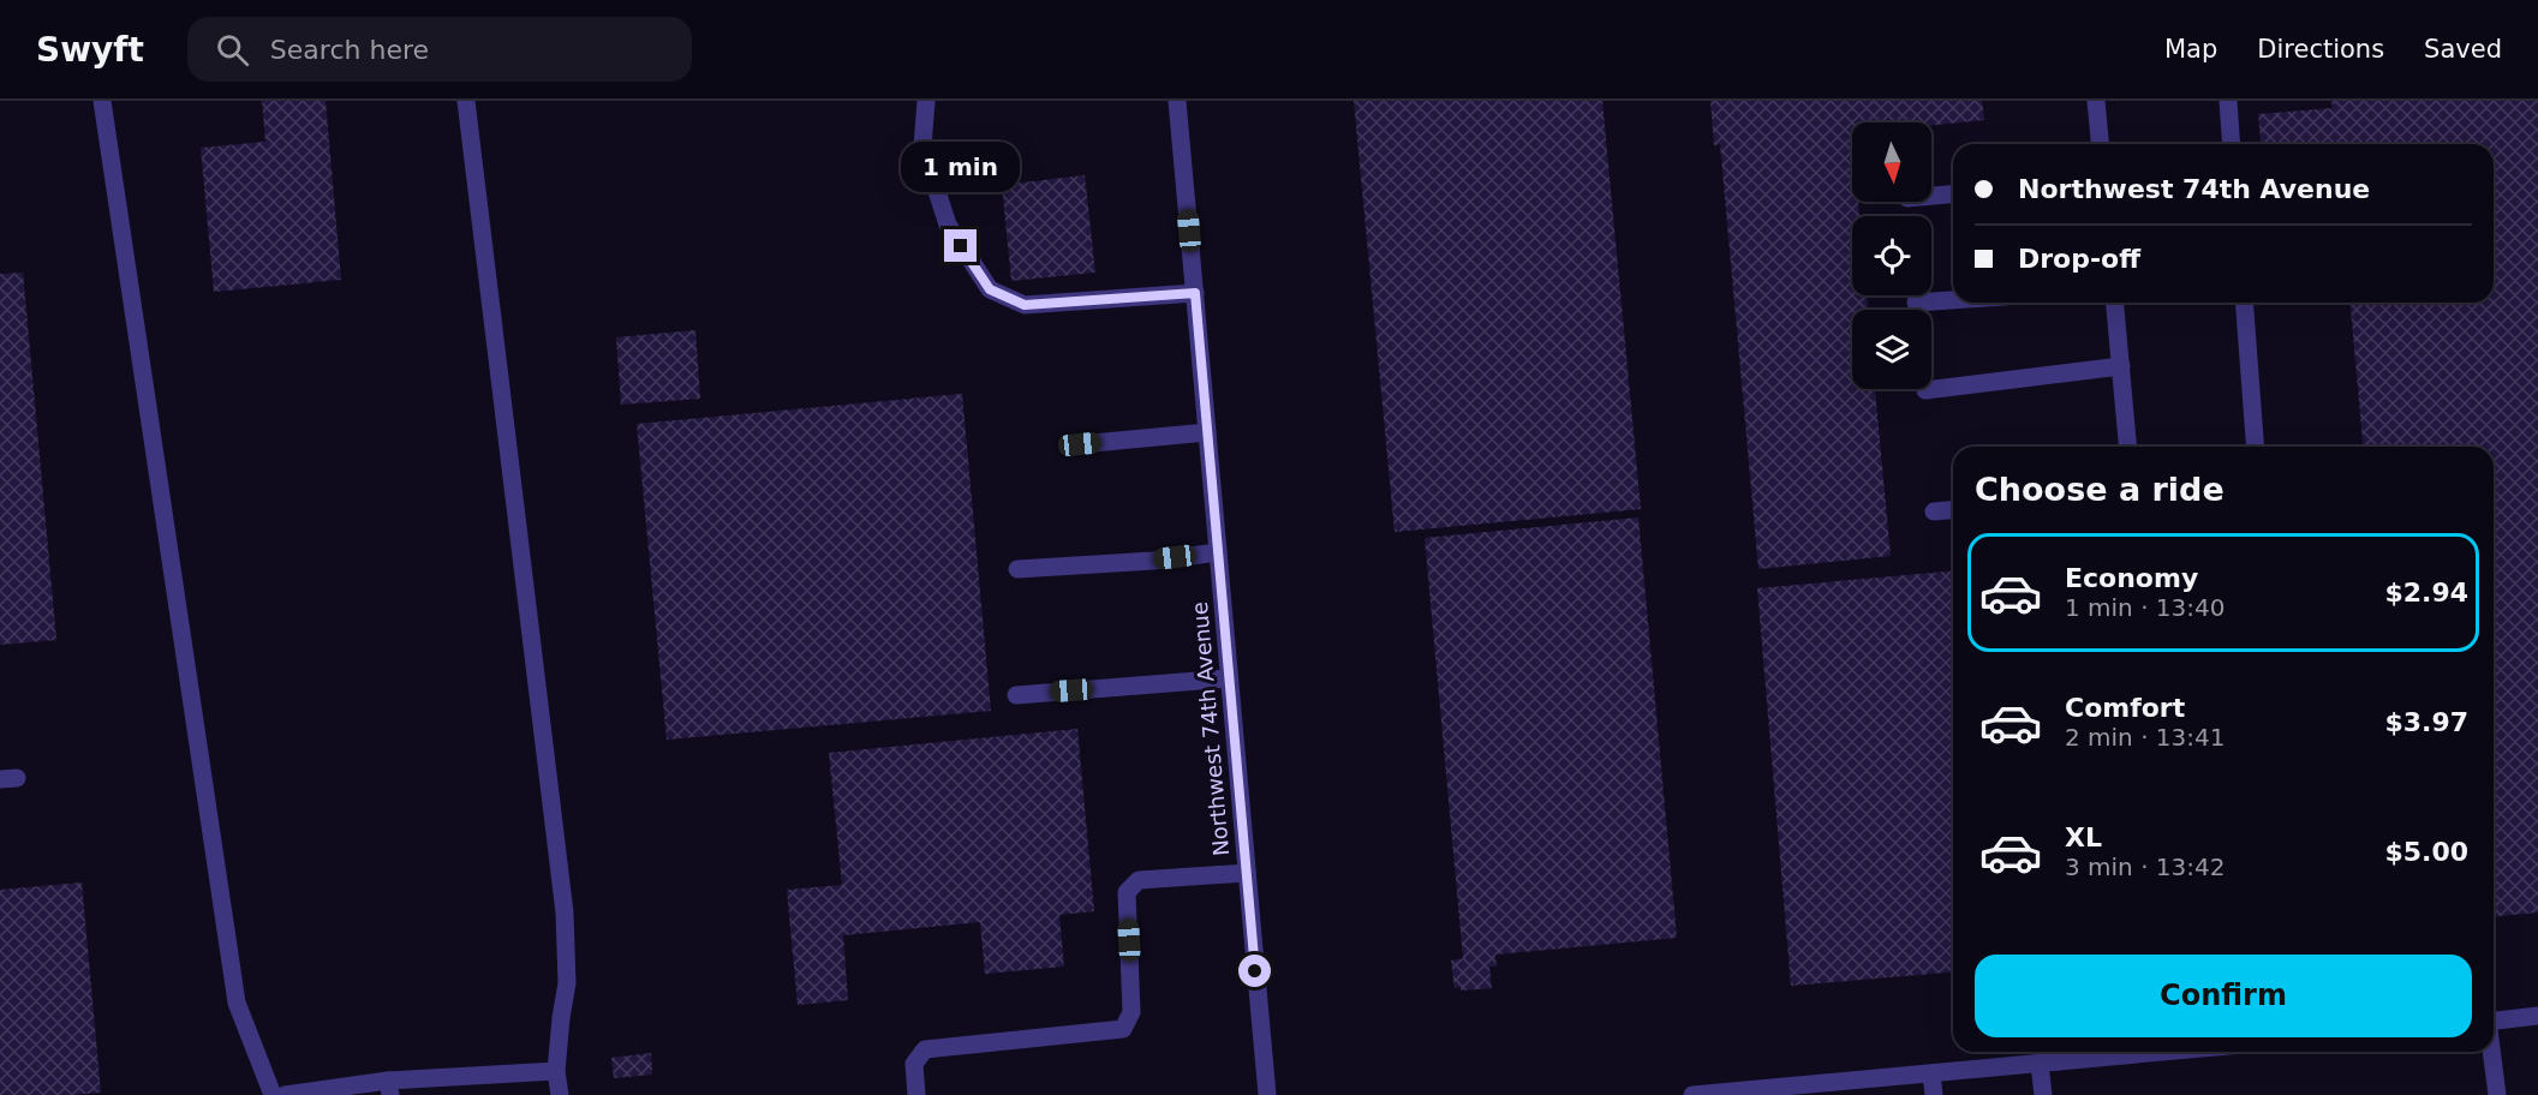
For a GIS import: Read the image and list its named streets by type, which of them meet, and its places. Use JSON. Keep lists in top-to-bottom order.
{
  "streets": {
    "street": ["Northwest 74th Avenue"]
  },
  "north": "bottom",
  "page": {
    "header": "Swyft",
    "search": "Search here",
    "nav": ["Map", "Directions", "Saved"],
    "bubble": "1 min",
    "banner": ["Northwest 74th Avenue", "Drop-off"],
    "heading": "Choose a ride",
    "list": [
      {
        "name": "Economy",
        "note": "1 min · 13:40",
        "value": "$2.94"
      },
      {
        "name": "Comfort",
        "note": "2 min · 13:41",
        "value": "$3.97"
      },
      {
        "name": "XL",
        "note": "3 min · 13:42",
        "value": "$5.00"
      }
    ],
    "buttons": "Confirm"
  }
}
